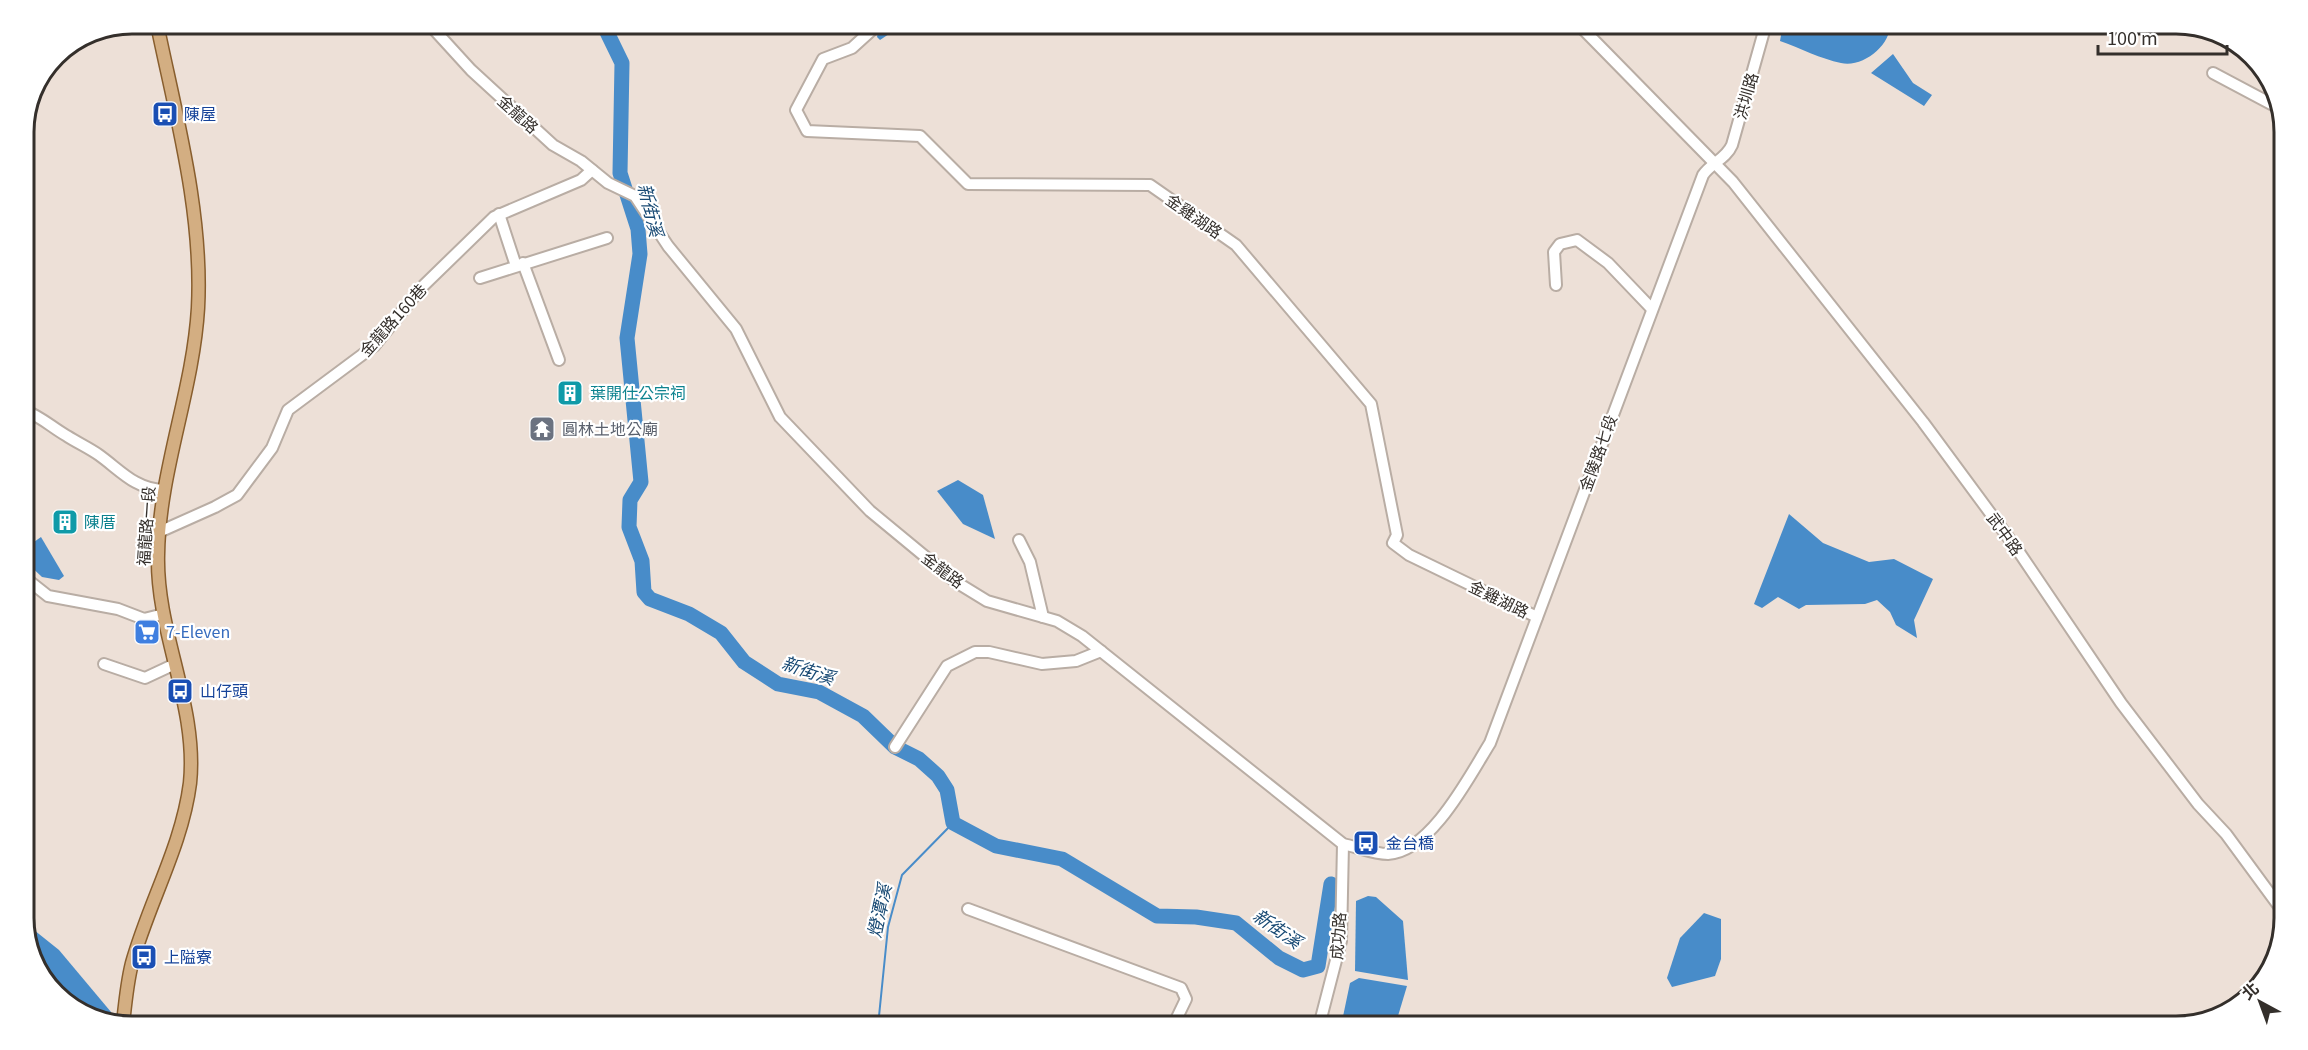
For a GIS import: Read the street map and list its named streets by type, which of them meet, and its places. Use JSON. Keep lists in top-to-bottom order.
{
  "streets": {
    "main road": ["福龍路一段"],
    "street": [
      "洪圳路",
      "金龍路",
      "金雞湖路",
      "金龍路160巷",
      "金陵路七段",
      "武中路",
      "成功路"
    ]
  },
  "crossings": [
    ["洪圳路", "金陵路七段"],
    ["洪圳路", "武中路"],
    ["金龍路", "金龍路160巷"],
    ["金龍路", "金陵路七段"],
    ["金龍路", "成功路"],
    ["金雞湖路", "金陵路七段"],
    ["金龍路160巷", "福龍路一段"],
    ["金陵路七段", "武中路"],
    ["金陵路七段", "成功路"]
  ],
  "water": ["新街溪", "燈潭溪"],
  "places": {
    "bus stop": [
      "陳屋",
      "山仔頭",
      "金台橋",
      "上隘寮"
    ],
    "building": ["葉開仕公宗祠", "陳厝"],
    "temple": ["圓林土地公廟"],
    "supermarket": ["7-Eleven"]
  },
  "scale_bar": "100 m",
  "north": "top left"
}
